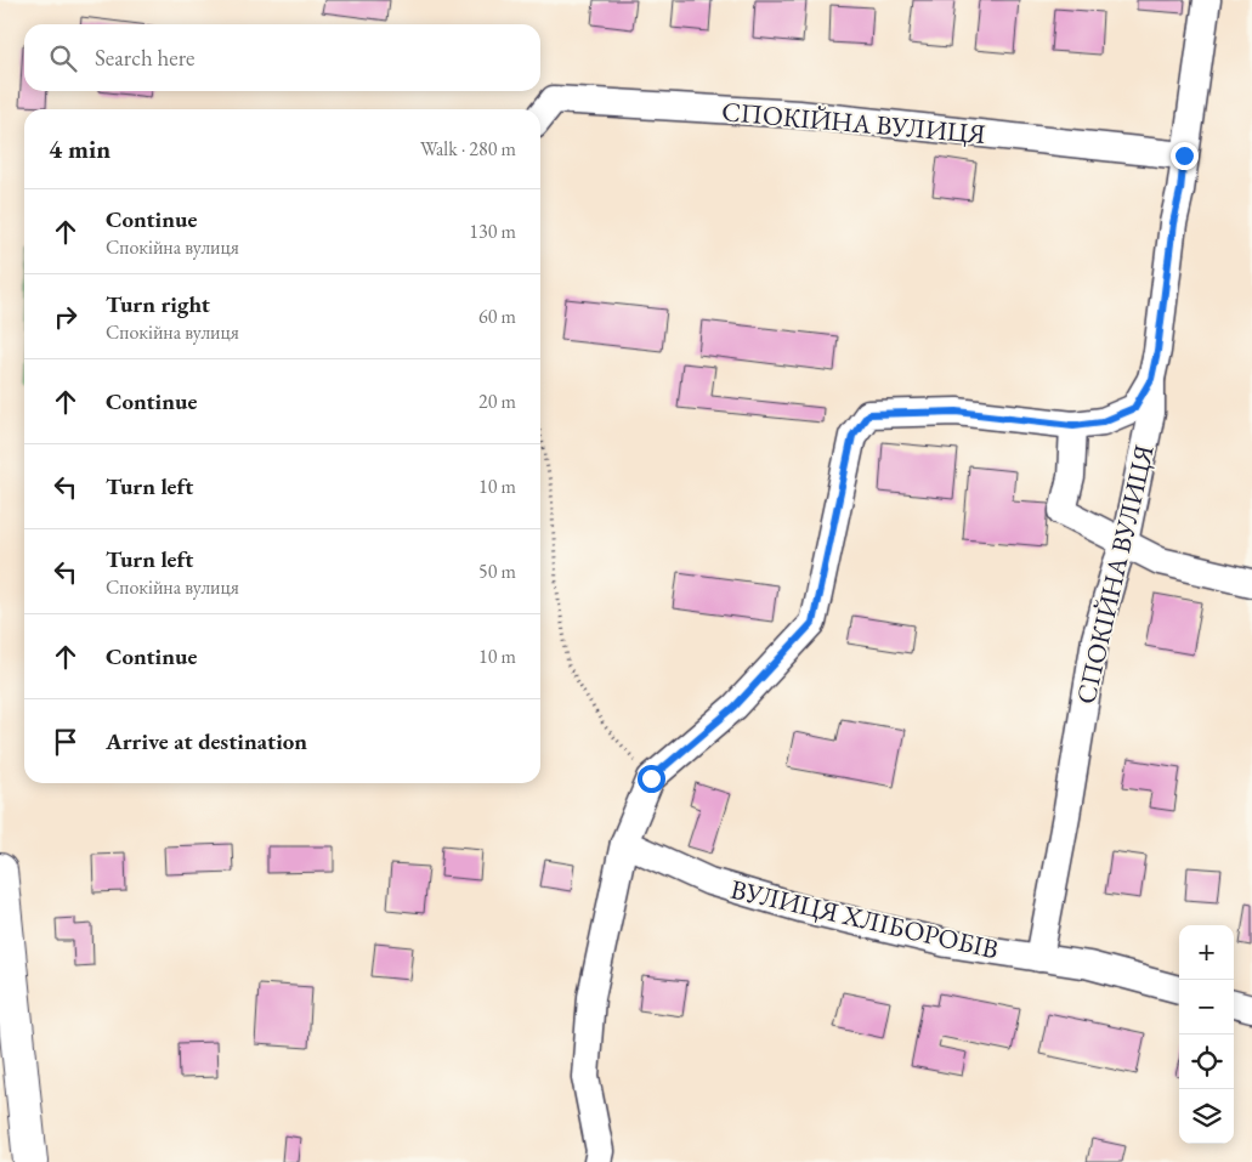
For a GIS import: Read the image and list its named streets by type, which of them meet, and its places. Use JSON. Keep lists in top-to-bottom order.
{
  "streets": {
    "street": ["СПОКІЙНА ВУЛИЦЯ", "ВУЛИЦЯ ХЛІБОРОБІВ"]
  },
  "crossings": [
    ["СПОКІЙНА ВУЛИЦЯ", "ВУЛИЦЯ ХЛІБОРОБІВ"]
  ],
  "page": {
    "search": "Search here",
    "heading": ["4 min", "Walk · 280 m"],
    "list": [
      ["Continue", "Спокійна вулиця", "130 m"],
      ["Turn right", "Спокійна вулиця", "60 m"],
      ["Continue", "20 m"],
      ["Turn left", "10 m"],
      ["Turn left", "Спокійна вулиця", "50 m"],
      ["Continue", "10 m"],
      "Arrive at destination"
    ],
    "map_buttons": ["+", "−"]
  }
}
